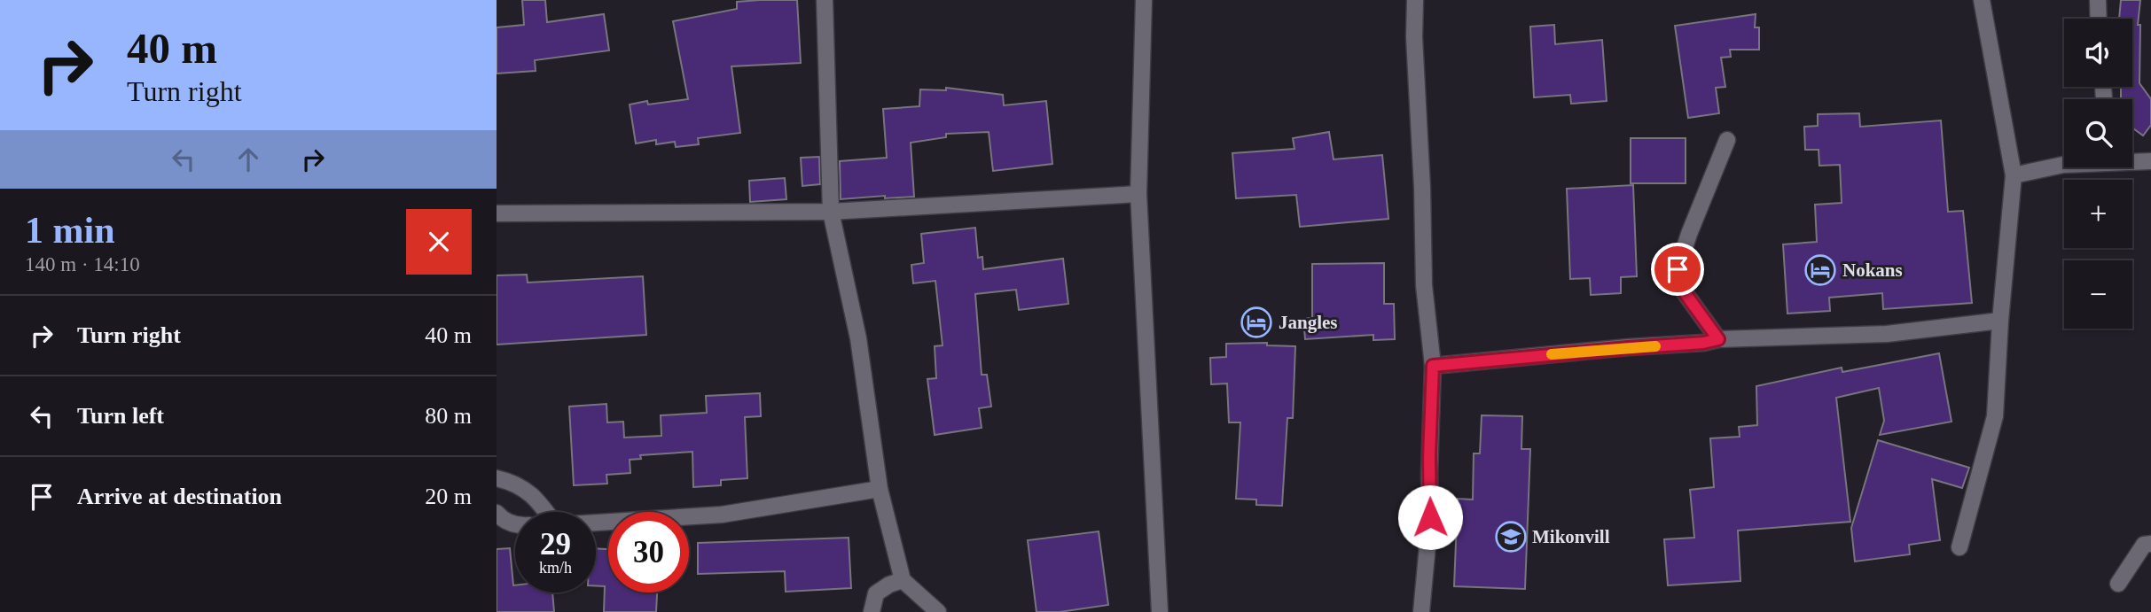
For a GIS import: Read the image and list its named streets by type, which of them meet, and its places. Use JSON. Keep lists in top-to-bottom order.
{
  "places": {
    "hotel": ["Nokans", "Jangles"],
    "school or university": ["Mikonvill"]
  },
  "page": {
    "turn": ["40 m", "Turn right"],
    "map_buttons": ["+", "−"],
    "heading": ["1 min", "140 m · 14:10"],
    "list": [
      {
        "name": "Turn right",
        "value": "40 m"
      },
      {
        "name": "Turn left",
        "value": "80 m"
      },
      {
        "name": "Arrive at destination",
        "value": "20 m"
      }
    ],
    "speed": "29 km/h",
    "limit": "30"
  }
}
